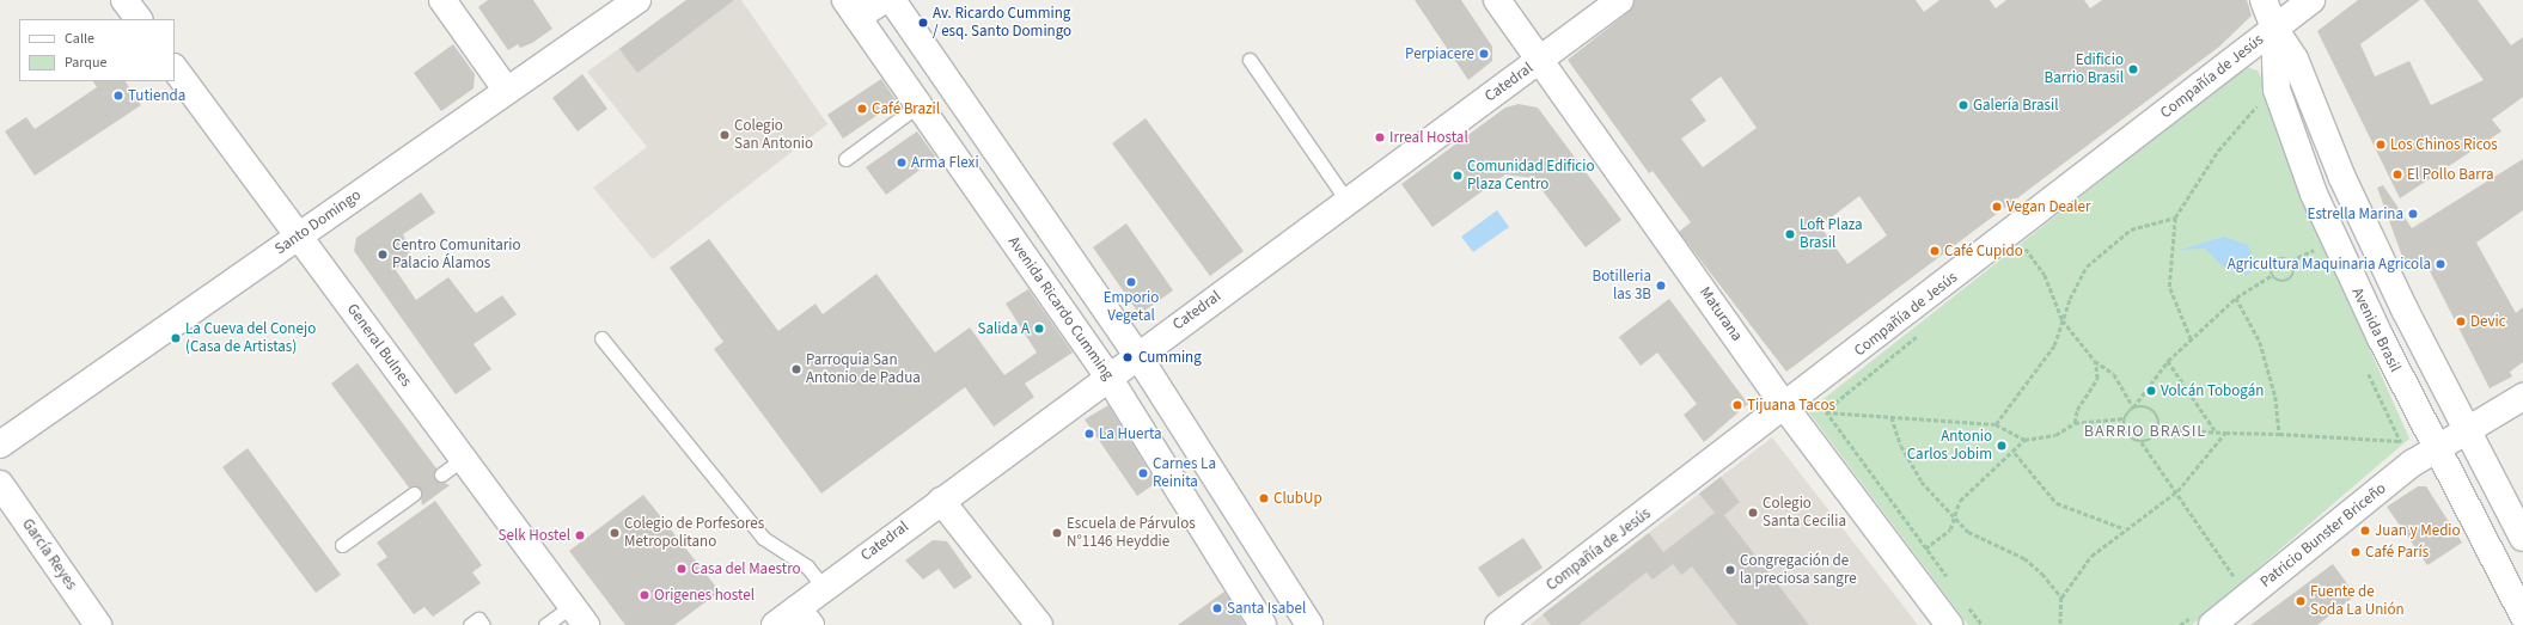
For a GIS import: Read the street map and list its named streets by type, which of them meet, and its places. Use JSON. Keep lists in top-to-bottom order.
{
  "streets": {
    "street": [
      "Compañía de Jesús",
      "Catedral",
      "Santo Domingo",
      "Avenida Ricardo Cumming",
      "Maturana",
      "Avenida Brasil",
      "General Bulnes",
      "Patricio Bunster Briceño",
      "García Reyes"
    ]
  },
  "crossings": [
    ["Compañía de Jesús", "Maturana"],
    ["Compañía de Jesús", "Avenida Brasil"],
    ["Catedral", "Avenida Ricardo Cumming"],
    ["Catedral", "Maturana"],
    ["Santo Domingo", "General Bulnes"],
    ["Avenida Brasil", "Patricio Bunster Briceño"]
  ],
  "districts": ["BARRIO BRASIL"],
  "places": [
    "Av. Ricardo Cumming / esq. Santo Domingo",
    "Perpiacere",
    "Edificio Barrio Brasil",
    "Tutienda",
    "Galería Brasil",
    "Café Brazil",
    "Colegio San Antonio",
    "Irreal Hostal",
    "Los Chinos Ricos",
    "Arma Flexi",
    "El Pollo Barra",
    "Comunidad Edificio Plaza Centro",
    "Vegan Dealer",
    "Estrella Marina",
    "Loft Plaza Brasil",
    "Café Cupido",
    "Centro Comunitario Palacio Álamos",
    "Agricultura Maquinaria Agricola",
    "Emporio Vegetal",
    "Botilleria las 3B",
    "Devic",
    "Salida A",
    "La Cueva del Conejo (Casa de Artistas)",
    "Cumming",
    "Parroquia San Antonio de Padua",
    "Volcán Tobogán",
    "Tijuana Tacos",
    "La Huerta",
    "Antonio Carlos Jobim",
    "Carnes La Reinita",
    "ClubUp",
    "Colegio Santa Cecilia",
    "Juan y Medio",
    "Colegio de Porfesores Metropolitano",
    "Escuela de Párvulos N°1146 Heyddie",
    "Selk Hostel",
    "Café París",
    "Casa del Maestro",
    "Congregación de la preciosa sangre",
    "Origenes hostel",
    "Fuente de Soda La Unión",
    "Santa Isabel"
  ],
  "legend": ["Calle", "Parque"]
}
